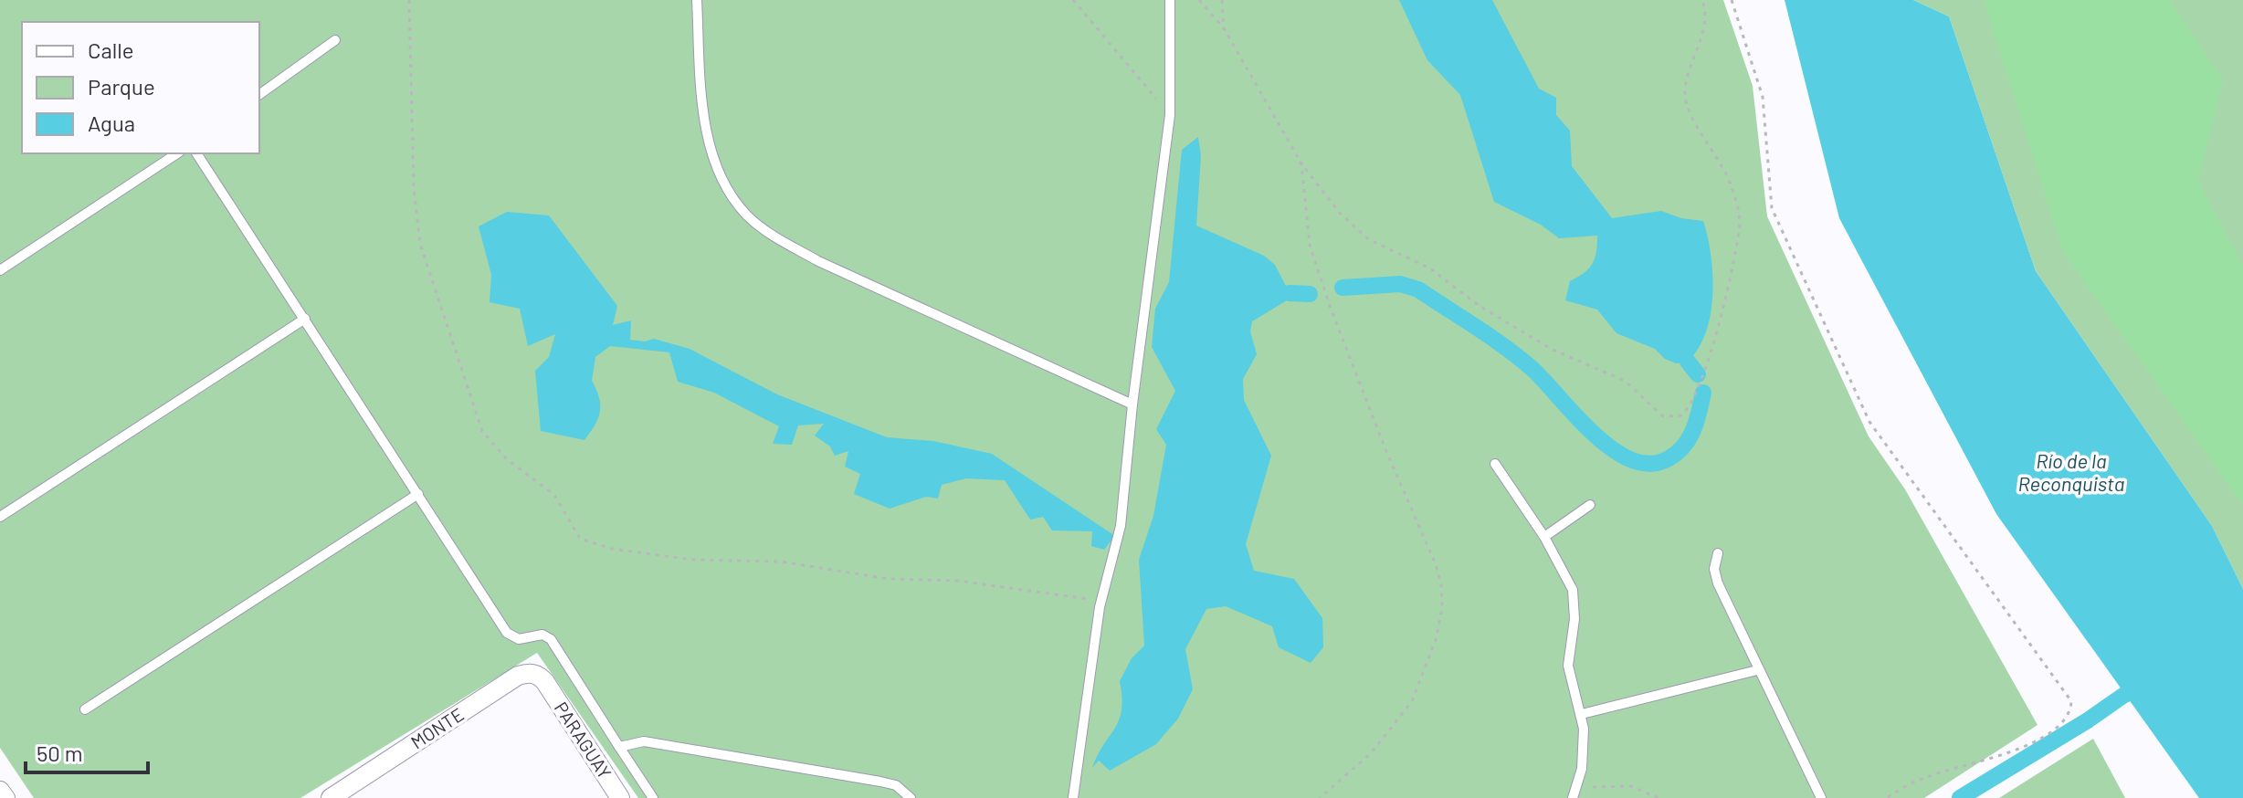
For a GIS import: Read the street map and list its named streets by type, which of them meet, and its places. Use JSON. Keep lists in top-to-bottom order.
{
  "streets": {
    "street": ["MONTE", "PARAGUAY"]
  },
  "crossings": [
    ["MONTE", "PARAGUAY"]
  ],
  "water": ["Río de la Reconquista"],
  "legend": ["Calle", "Parque", "Agua"],
  "scale_bar": "50 m"
}
